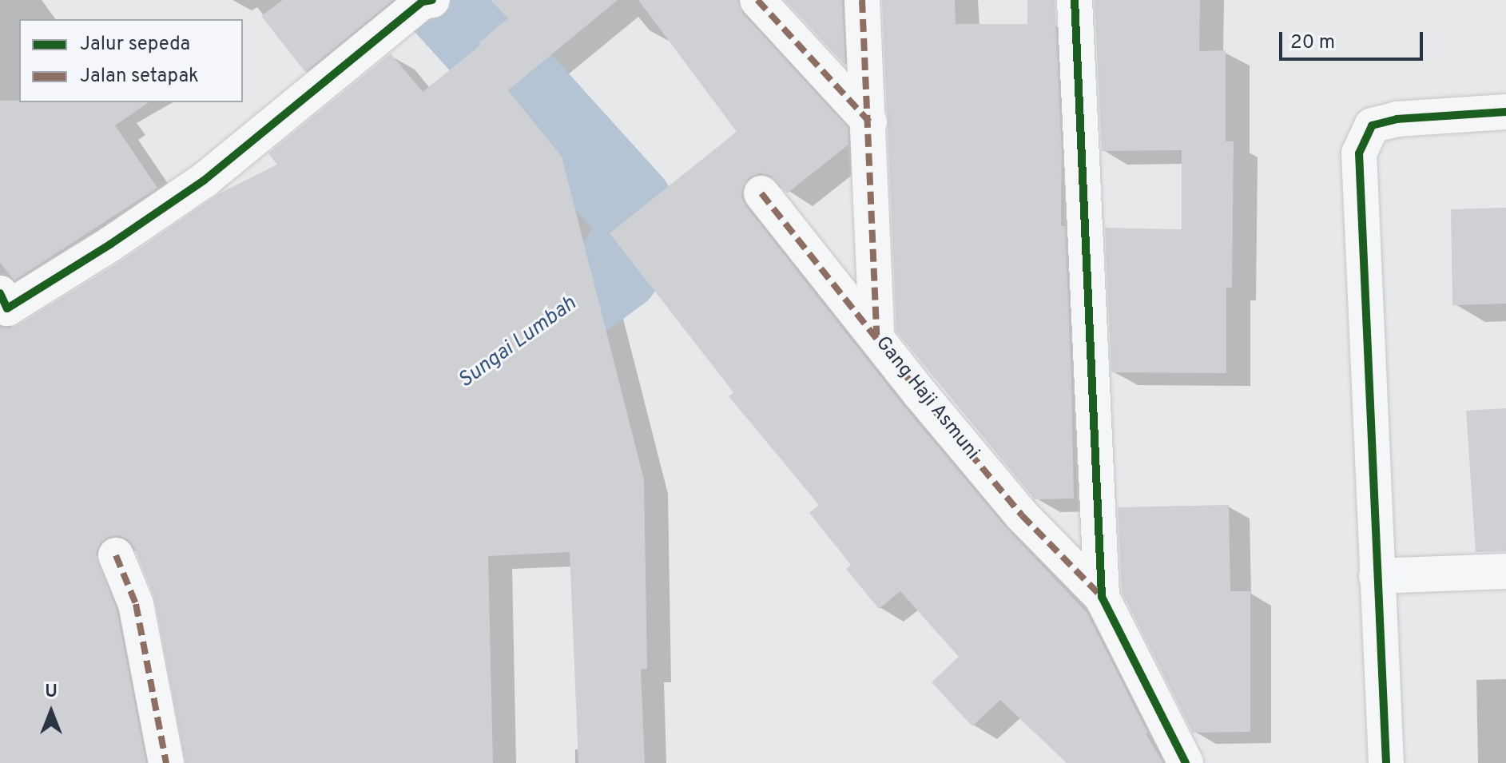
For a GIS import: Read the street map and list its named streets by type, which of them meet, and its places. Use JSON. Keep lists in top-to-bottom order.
{
  "streets": {
    "street": ["Gang Haji Asmuni"]
  },
  "water": ["Sungai Lumbah"],
  "legend": ["Jalur sepeda", "Jalan setapak"],
  "scale_bar": "20 m",
  "north": "top"
}
